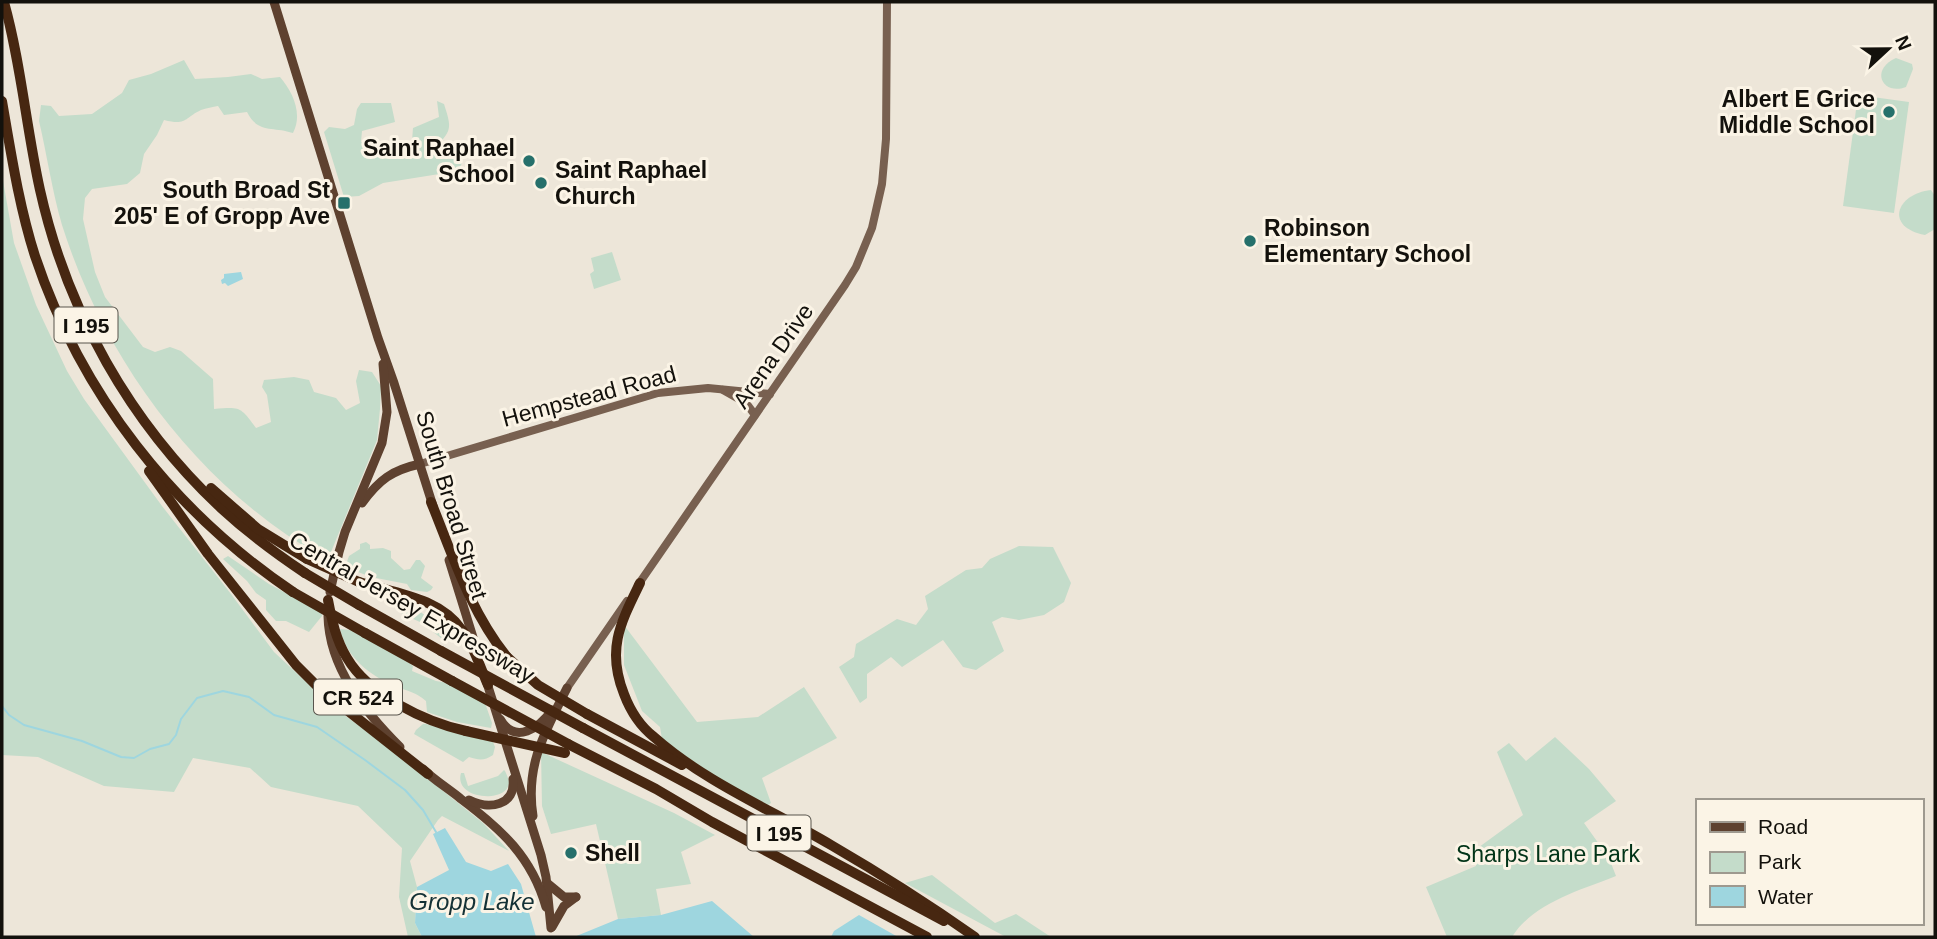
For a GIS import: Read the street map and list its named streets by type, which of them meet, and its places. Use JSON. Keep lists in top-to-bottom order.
{
  "streets": {
    "highway": ["I 195", "Central Jersey Expressway"],
    "main road": [
      "Arena Drive",
      "Hempstead Road",
      "South Broad Street",
      "CR 524"
    ]
  },
  "crossings": [
    ["I 195", "Central Jersey Expressway"],
    ["Arena Drive", "Hempstead Road"],
    ["Hempstead Road", "South Broad Street"]
  ],
  "water": ["Gropp Lake"],
  "parks": ["Sharps Lane Park"],
  "places": {
    "other": [
      "Albert E Grice Middle School",
      "Saint Raphael School",
      "Saint Raphael Church",
      "Robinson Elementary School",
      "Shell"
    ],
    "transit": ["South Broad St 205' E of Gropp Ave"]
  },
  "legend": ["Road", "Park", "Water"],
  "north": "right"
}
